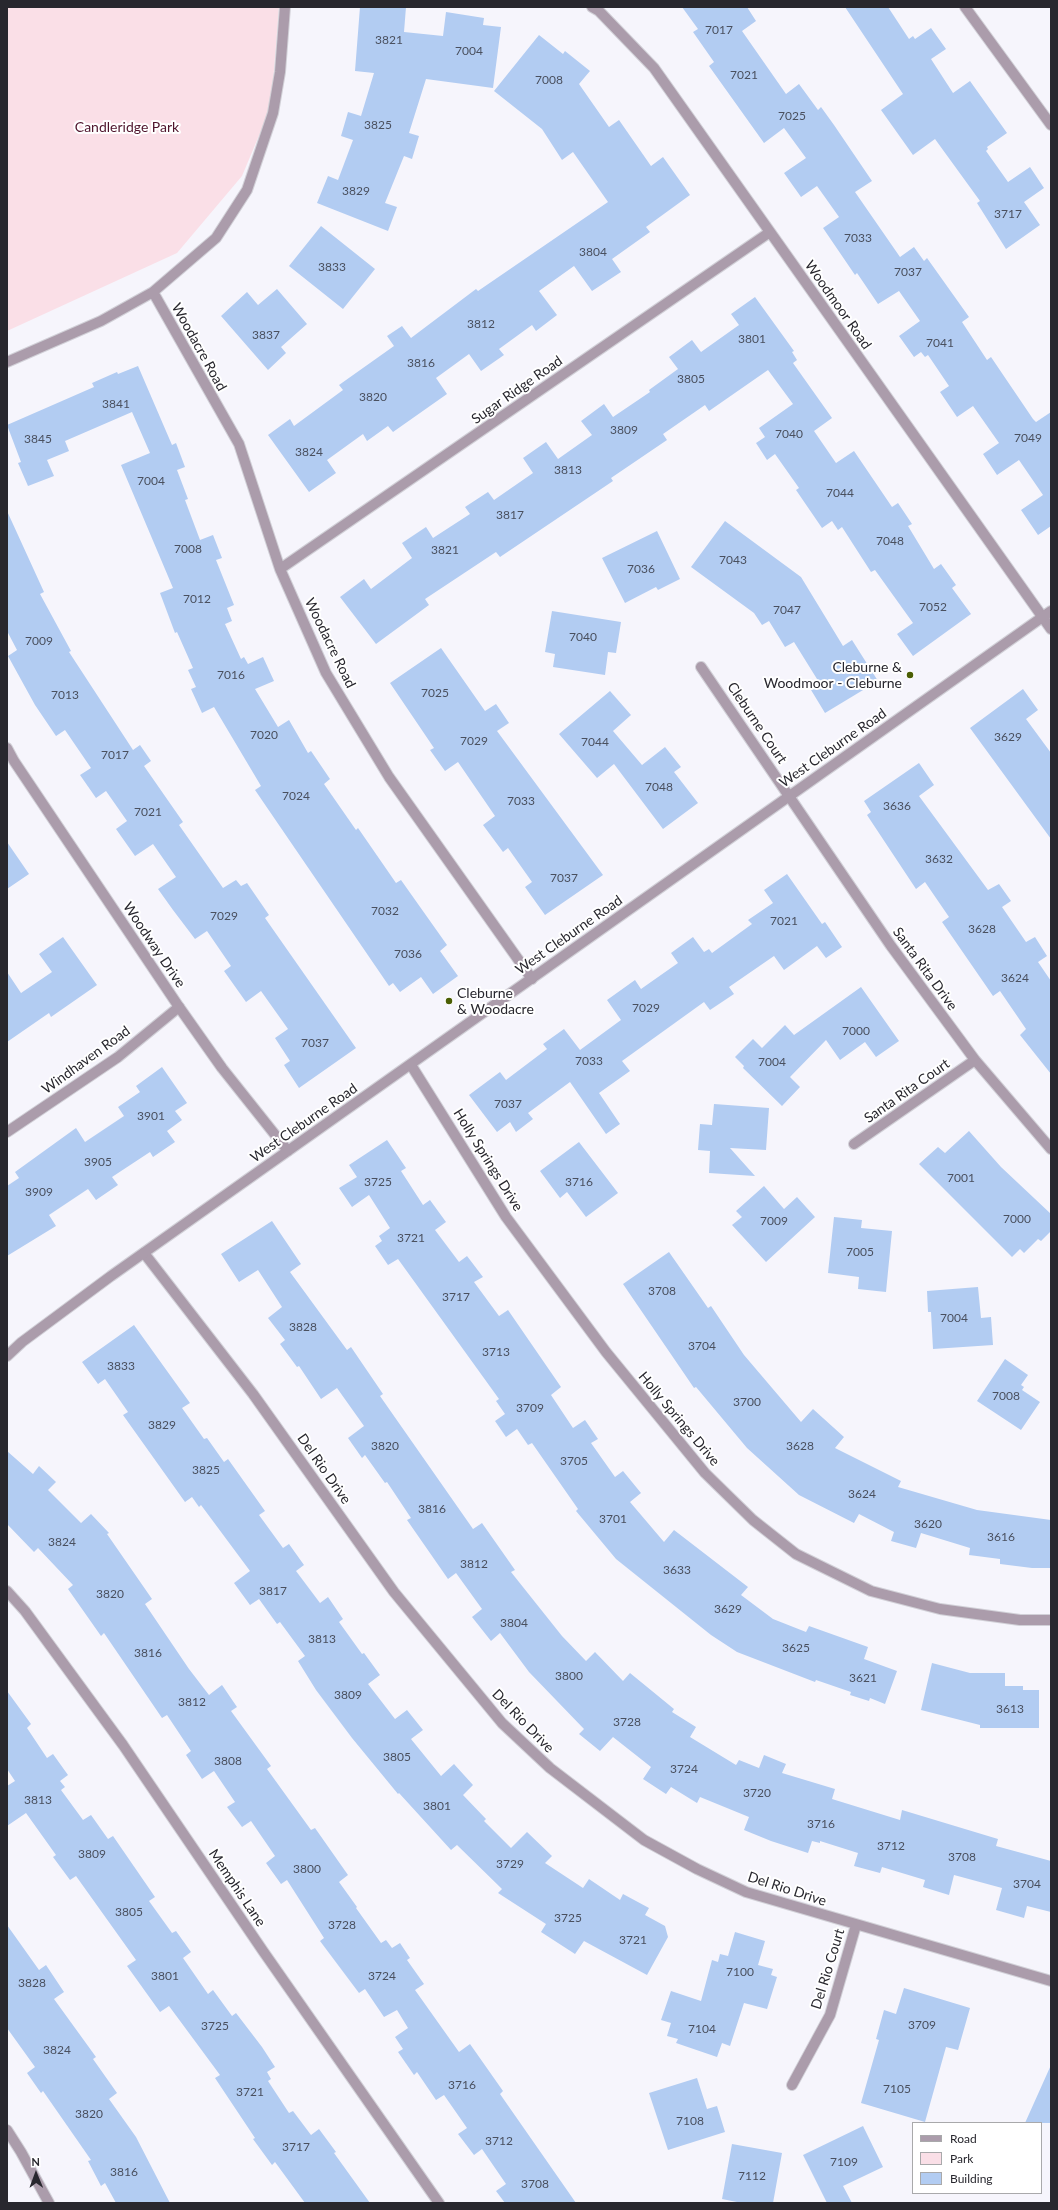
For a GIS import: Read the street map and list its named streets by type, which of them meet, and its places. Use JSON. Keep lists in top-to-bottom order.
{
  "streets": {
    "street": [
      "Woodmoor Road",
      "Woodacre Road",
      "Sugar Ridge Road",
      "Cleburne Court",
      "West Cleburne Road",
      "Woodway Drive",
      "Santa Rita Drive",
      "Windhaven Road",
      "Santa Rita Court",
      "Holly Springs Drive",
      "Del Rio Drive",
      "Memphis Lane",
      "Del Rio Court"
    ]
  },
  "crossings": [
    ["Woodmoor Road", "Sugar Ridge Road"],
    ["Woodmoor Road", "West Cleburne Road"],
    ["Woodacre Road", "Sugar Ridge Road"],
    ["Woodacre Road", "West Cleburne Road"],
    ["Cleburne Court", "West Cleburne Road"],
    ["Cleburne Court", "Santa Rita Drive"],
    ["West Cleburne Road", "Woodway Drive"],
    ["West Cleburne Road", "Santa Rita Drive"],
    ["West Cleburne Road", "Holly Springs Drive"],
    ["West Cleburne Road", "Del Rio Drive"],
    ["Woodway Drive", "Windhaven Road"],
    ["Santa Rita Drive", "Santa Rita Court"],
    ["Del Rio Drive", "Del Rio Court"]
  ],
  "parks": ["Candleridge Park"],
  "places": ["Cleburne & Woodmoor - Cleburne", "Cleburne & Woodacre"],
  "house_numbers": [
    "7017",
    "3821",
    "7004",
    "7021",
    "7008",
    "7025",
    "3825",
    "3829",
    "3717",
    "7033",
    "3804",
    "3833",
    "7037",
    "3812",
    "3837",
    "3801",
    "7041",
    "3816",
    "3805",
    "3820",
    "3841",
    "3809",
    "7040",
    "7049",
    "3845",
    "3824",
    "3813",
    "7004",
    "7044",
    "3817",
    "7048",
    "7008",
    "3821",
    "7043",
    "7036",
    "7012",
    "7052",
    "7047",
    "7040",
    "7009",
    "7016",
    "7025",
    "7013",
    "7020",
    "3629",
    "7029",
    "7044",
    "7017",
    "7048",
    "7024",
    "7033",
    "3636",
    "7021",
    "3632",
    "7037",
    "7032",
    "7029",
    "7021",
    "3628",
    "7036",
    "3624",
    "7029",
    "7000",
    "7037",
    "7033",
    "7004",
    "7037",
    "3901",
    "3905",
    "7001",
    "3725",
    "3716",
    "3909",
    "7000",
    "7009",
    "3721",
    "7005",
    "3708",
    "3717",
    "7004",
    "3828",
    "3704",
    "3713",
    "3833",
    "7008",
    "3700",
    "3709",
    "3829",
    "3820",
    "3628",
    "3705",
    "3825",
    "3624",
    "3816",
    "3701",
    "3620",
    "3616",
    "3824",
    "3812",
    "3633",
    "3817",
    "3820",
    "3629",
    "3804",
    "3813",
    "3625",
    "3816",
    "3800",
    "3621",
    "3809",
    "3812",
    "3613",
    "3728",
    "3805",
    "3808",
    "3724",
    "3720",
    "3813",
    "3801",
    "3716",
    "3712",
    "3809",
    "3708",
    "3729",
    "3800",
    "3704",
    "3805",
    "3725",
    "3728",
    "3721",
    "7100",
    "3801",
    "3724",
    "3828",
    "3709",
    "3725",
    "7104",
    "3824",
    "3716",
    "7105",
    "3721",
    "3820",
    "7108",
    "3712",
    "3717",
    "7109",
    "3816",
    "7112",
    "3708"
  ],
  "legend": ["Road", "Park", "Building"],
  "north": "top"
}
